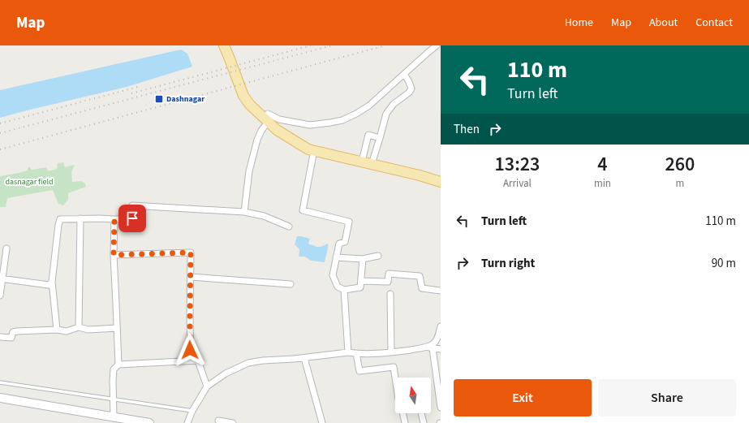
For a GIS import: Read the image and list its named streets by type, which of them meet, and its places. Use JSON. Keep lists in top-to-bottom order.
{
  "parks": ["dasnagar field"],
  "places": {
    "transit": ["Dashnagar"]
  },
  "north": "top",
  "page": {
    "header": "Map",
    "nav": [
      "Home",
      "Map",
      "About",
      "Contact"
    ],
    "turn": ["110 m", "Turn left"],
    "then": "Then",
    "eta": [
      "13:23",
      "Arrival",
      "4",
      "min",
      "260",
      "m"
    ],
    "list": [
      {
        "name": "Turn left",
        "value": "110 m"
      },
      {
        "name": "Turn right",
        "value": "90 m"
      }
    ],
    "buttons": ["Exit", "Share"]
  }
}
